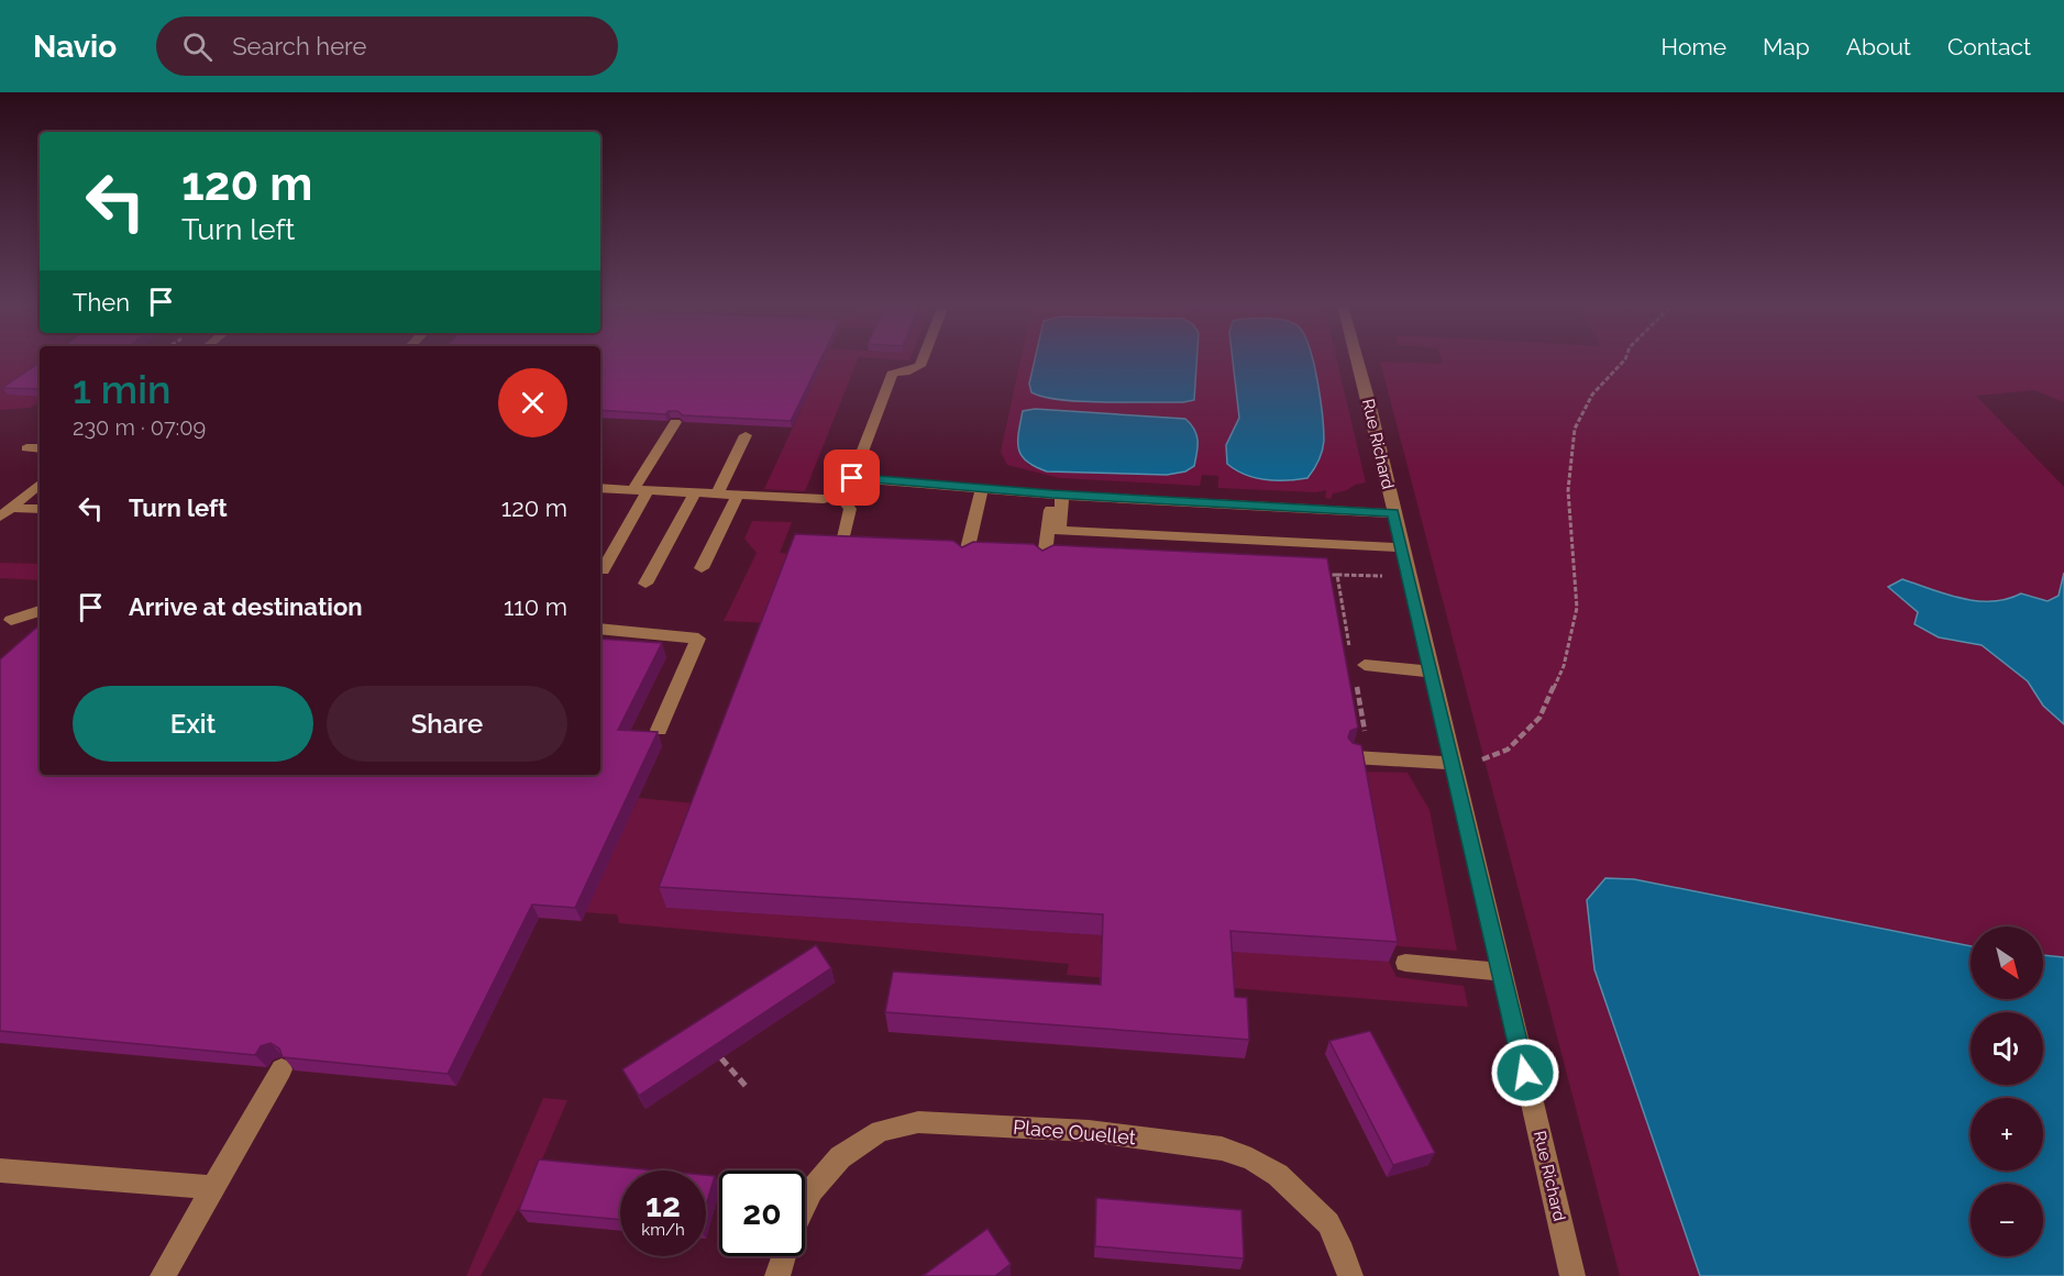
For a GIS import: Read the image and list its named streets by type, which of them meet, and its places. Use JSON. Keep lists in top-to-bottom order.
{
  "streets": {
    "street": ["Rue Richard", "Place Ouellet"]
  },
  "north": "bottom right",
  "page": {
    "header": "Navio",
    "search": "Search here",
    "nav": [
      "Home",
      "Map",
      "About",
      "Contact"
    ],
    "turn": ["120 m", "Turn left"],
    "then": "Then",
    "heading": ["1 min", "230 m · 07:09"],
    "list": [
      {
        "name": "Turn left",
        "value": "120 m"
      },
      {
        "name": "Arrive at destination",
        "value": "110 m"
      }
    ],
    "buttons": ["Exit", "Share"],
    "map_buttons": ["+", "−"],
    "speed": "12 km/h",
    "limit": "20"
  }
}
